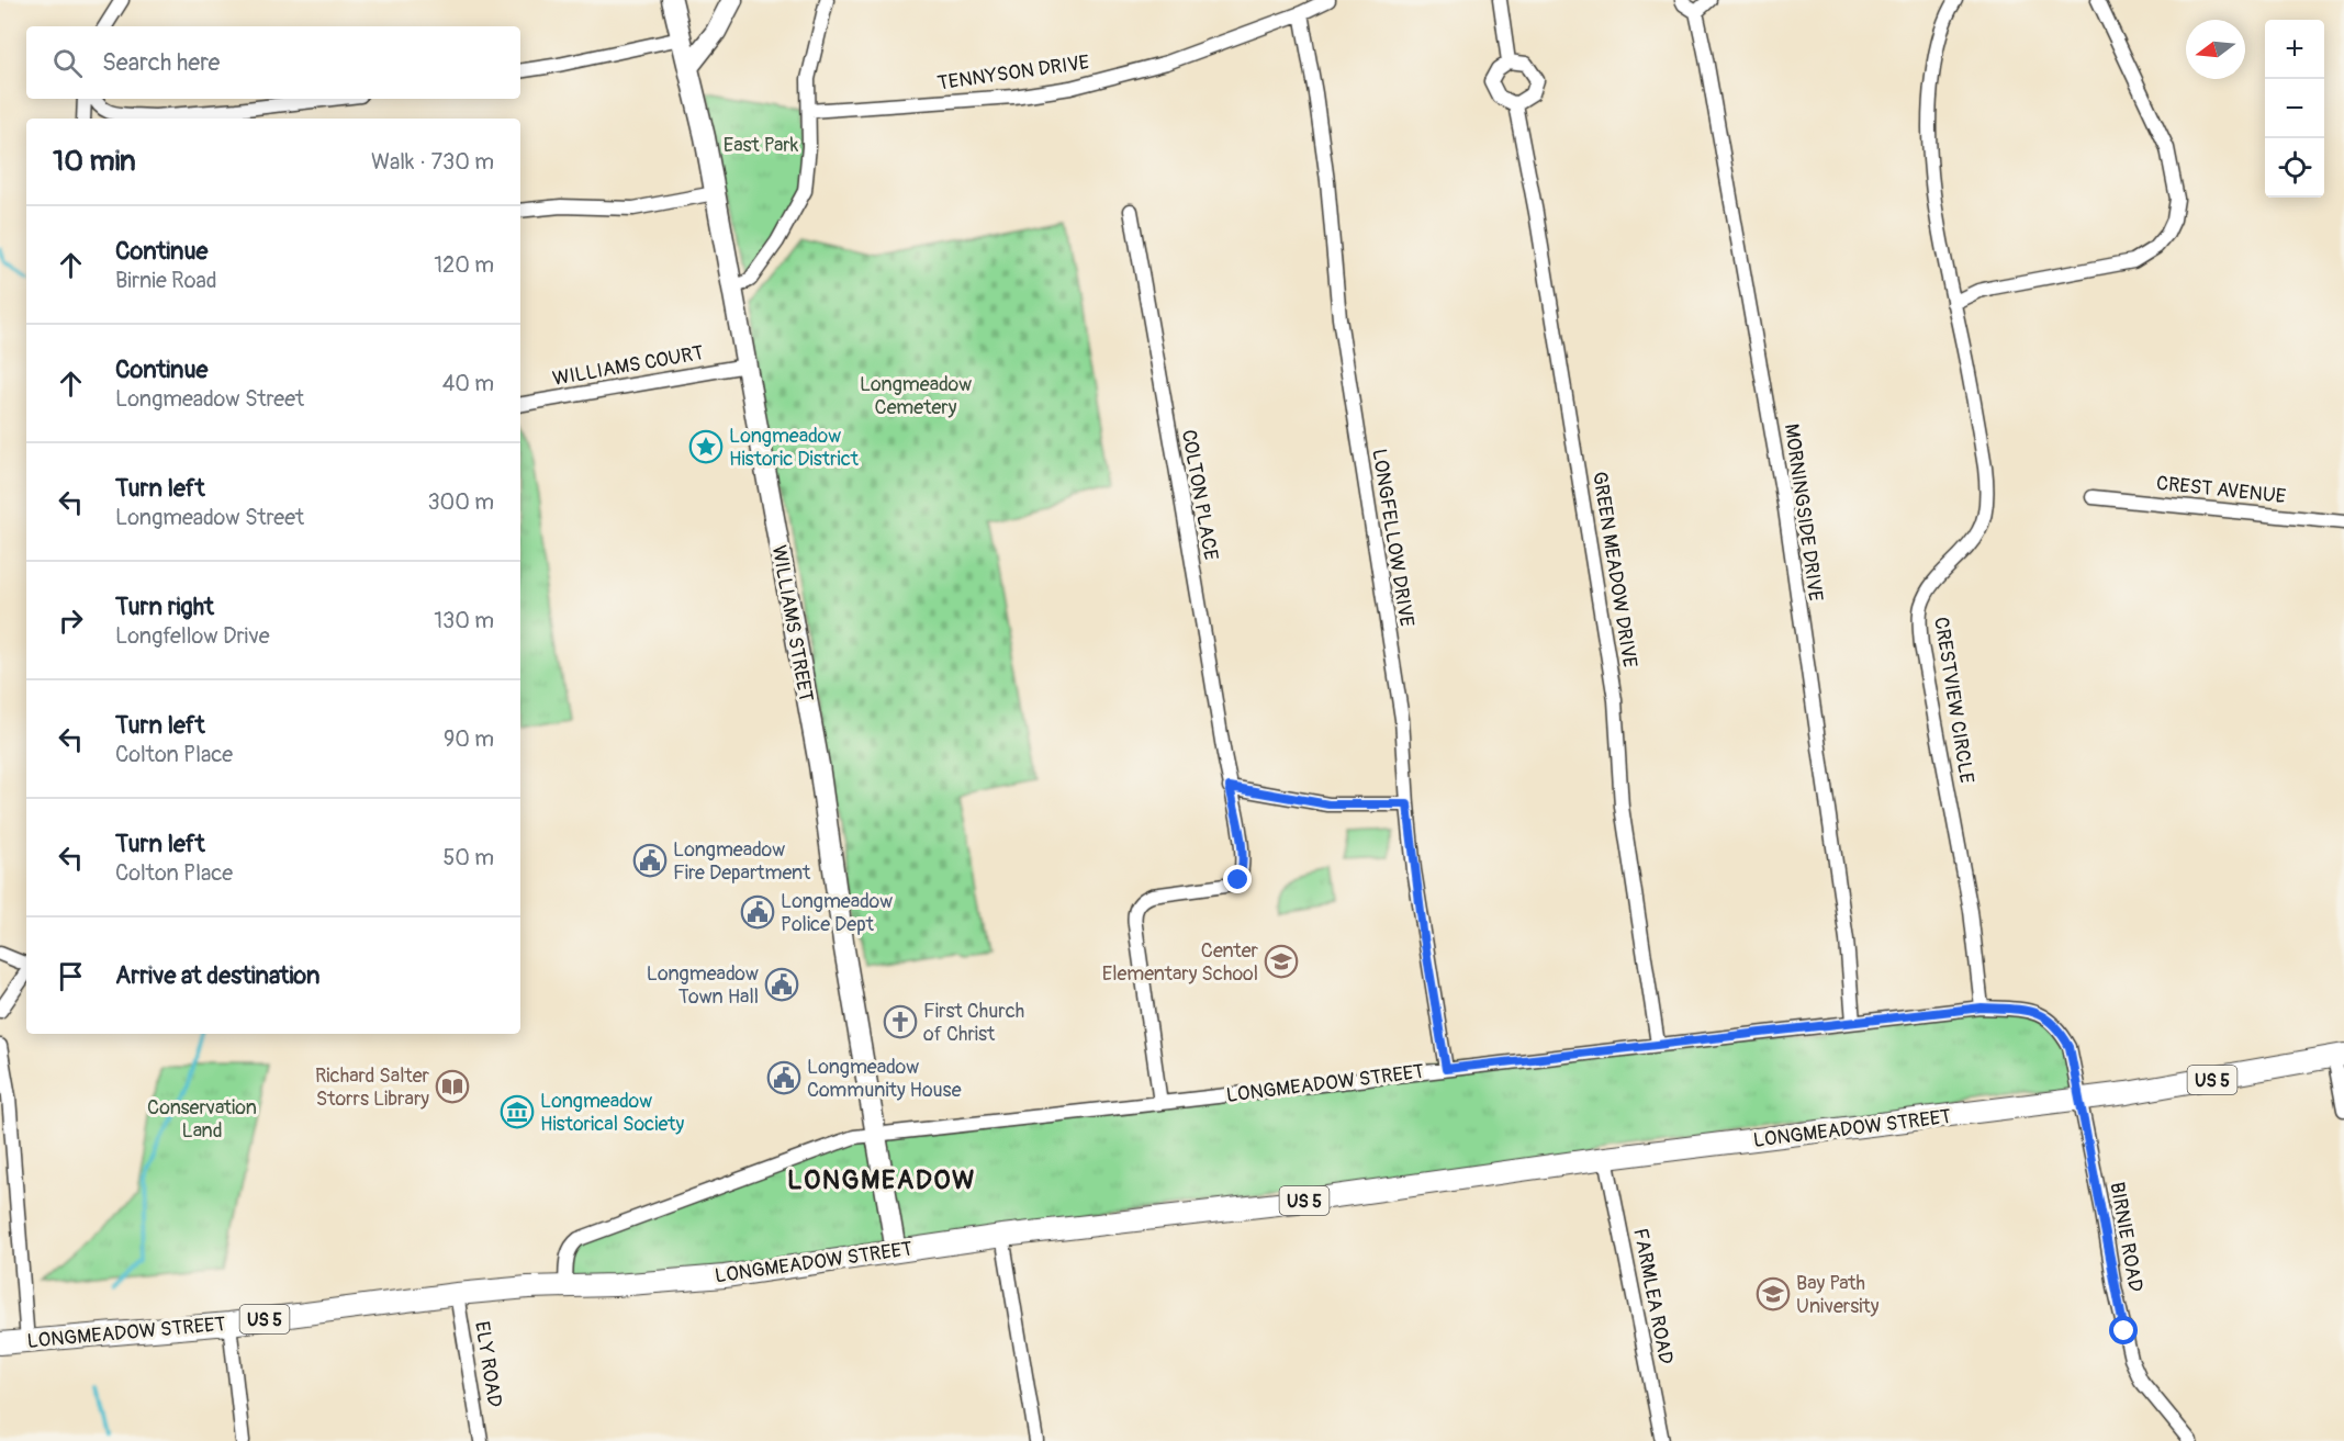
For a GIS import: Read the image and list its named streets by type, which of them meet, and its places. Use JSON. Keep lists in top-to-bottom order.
{
  "streets": {
    "main road": ["WILLIAMS STREET", "US 5", "LONGMEADOW STREET"],
    "street": [
      "TENNYSON DRIVE",
      "WILLIAMS COURT",
      "CREST AVENUE",
      "COLTON PLACE",
      "MORNINGSIDE DRIVE",
      "LONGFELLOW DRIVE",
      "GREEN MEADOW DRIVE",
      "CRESTVIEW CIRCLE",
      "BIRNIE ROAD",
      "FARMLEA ROAD",
      "ELY ROAD"
    ]
  },
  "crossings": [
    ["TENNYSON DRIVE", "LONGFELLOW DRIVE"],
    ["WILLIAMS COURT", "WILLIAMS STREET"],
    ["COLTON PLACE", "LONGMEADOW STREET"],
    ["MORNINGSIDE DRIVE", "LONGMEADOW STREET"],
    ["LONGFELLOW DRIVE", "LONGMEADOW STREET"],
    ["GREEN MEADOW DRIVE", "LONGMEADOW STREET"],
    ["WILLIAMS STREET", "LONGMEADOW STREET"],
    ["CRESTVIEW CIRCLE", "LONGMEADOW STREET"],
    ["LONGMEADOW STREET", "BIRNIE ROAD"],
    ["LONGMEADOW STREET", "FARMLEA ROAD"],
    ["LONGMEADOW STREET", "ELY ROAD"]
  ],
  "districts": ["LONGMEADOW"],
  "parks": ["East Park", "Longmeadow Cemetery", "Conservation Land"],
  "places": {
    "place": ["Longmeadow Historic District"],
    "public building": [
      "Longmeadow Fire Department",
      "Longmeadow Police Dept",
      "Longmeadow Town Hall",
      "Longmeadow Community House"
    ],
    "school or university": ["Center Elementary School", "Bay Path University"],
    "church": ["First Church of Christ"],
    "library": ["Richard Salter Storrs Library"],
    "museum": ["Longmeadow Historical Society"]
  },
  "north": "left",
  "page": {
    "map_buttons": ["+", "−"],
    "search": "Search here",
    "heading": ["10 min", "Walk · 730 m"],
    "list": [
      ["Continue", "Birnie Road", "120 m"],
      ["Continue", "Longmeadow Street", "40 m"],
      ["Turn left", "Longmeadow Street", "300 m"],
      ["Turn right", "Longfellow Drive", "130 m"],
      ["Turn left", "Colton Place", "90 m"],
      ["Turn left", "Colton Place", "50 m"],
      "Arrive at destination"
    ]
  }
}
